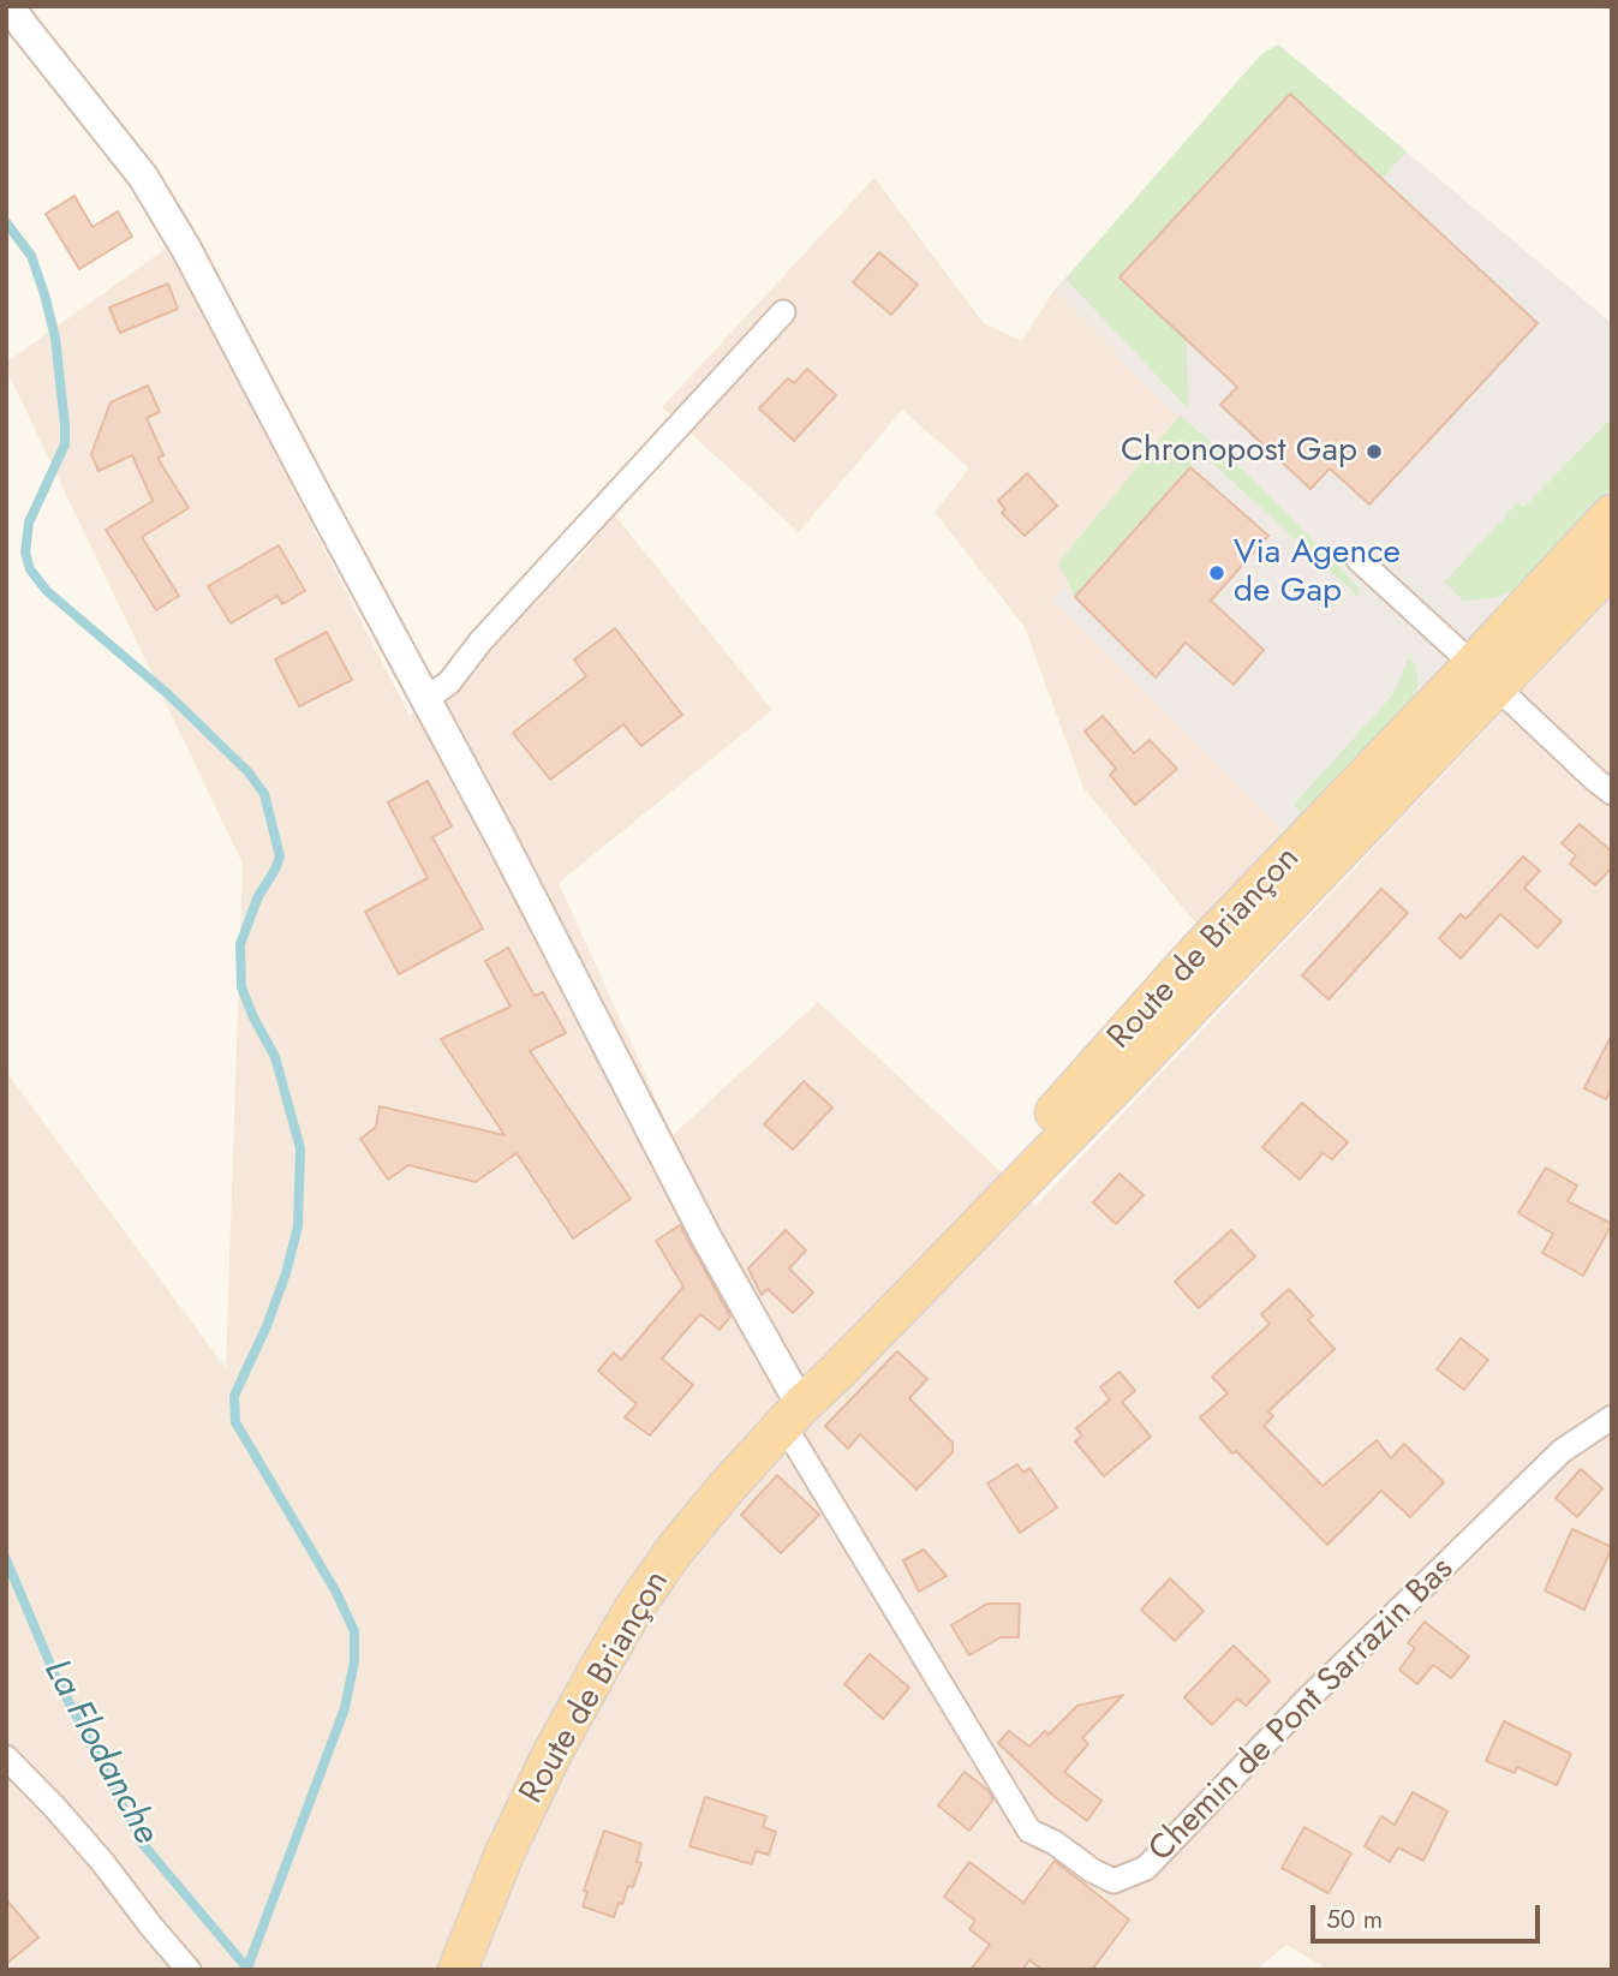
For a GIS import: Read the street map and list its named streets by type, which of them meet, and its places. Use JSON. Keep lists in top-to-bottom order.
{
  "streets": {
    "main road": ["Route de Briançon"],
    "street": ["Chemin de Pont Sarrazin Bas"]
  },
  "crossings": [
    ["Route de Briançon", "Chemin de Pont Sarrazin Bas"]
  ],
  "water": ["La Flodanche"],
  "places": ["Chronopost Gap", "Via Agence de Gap"],
  "scale_bar": "50 m"
}
